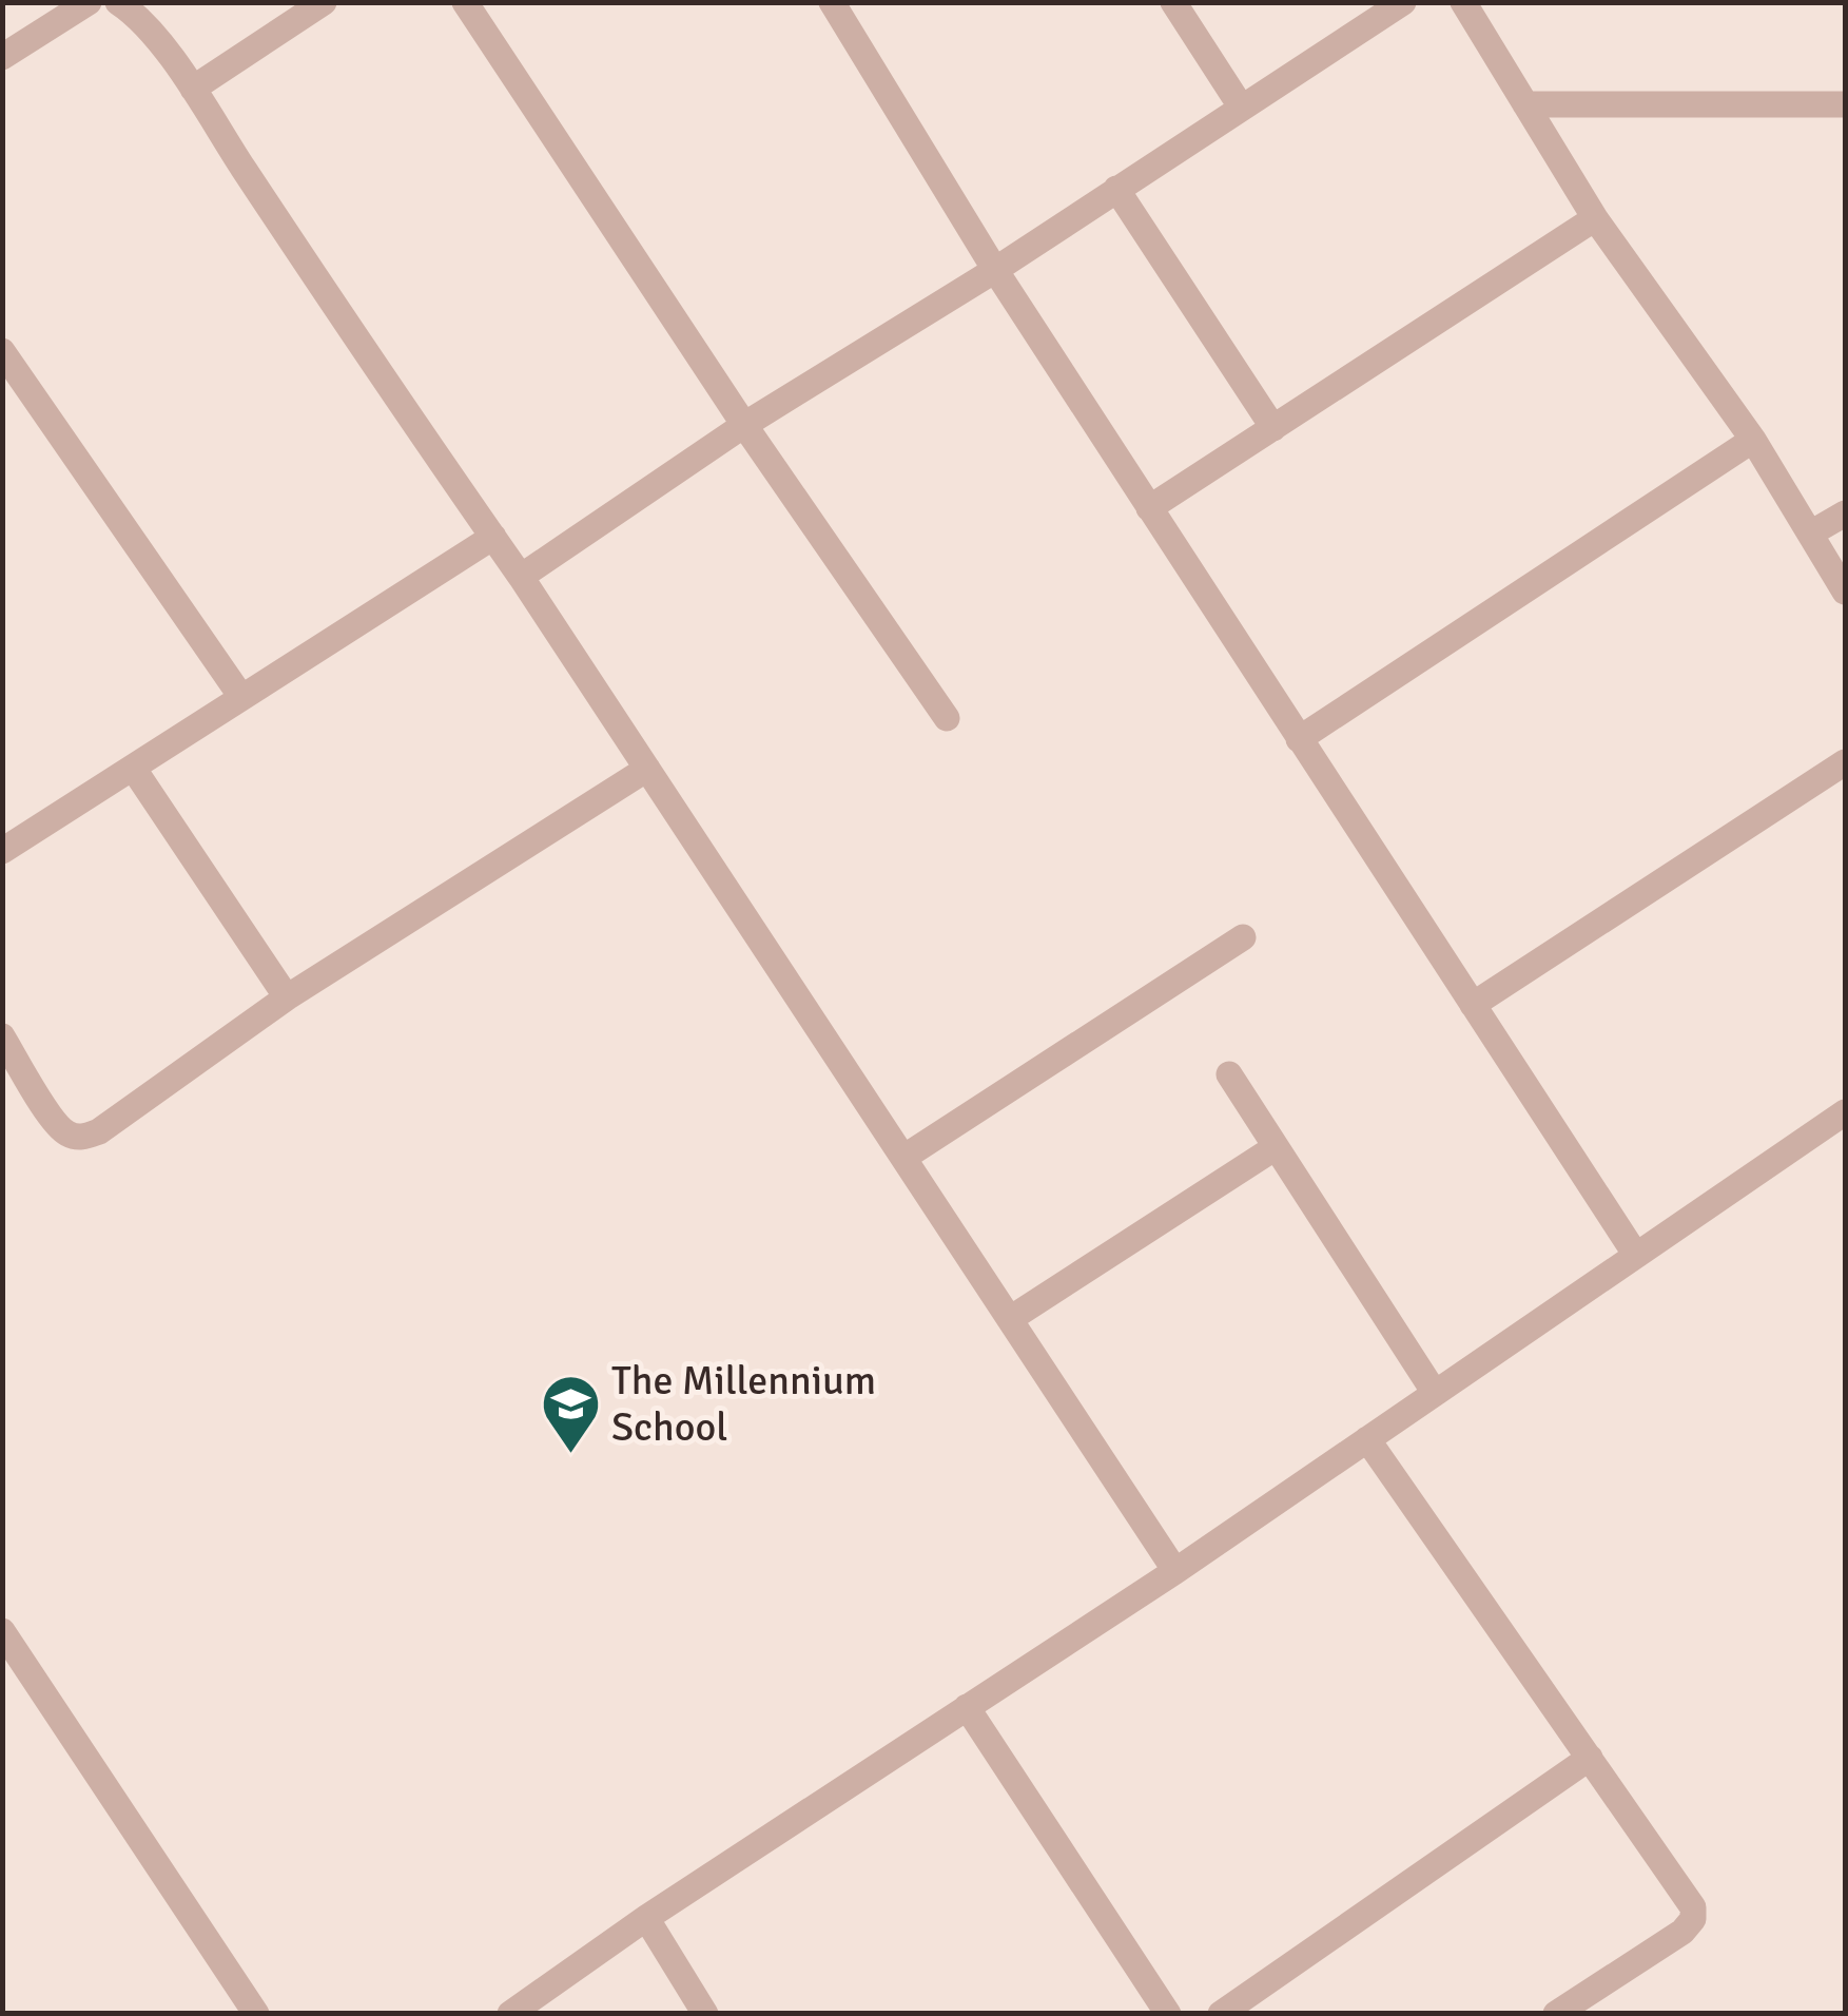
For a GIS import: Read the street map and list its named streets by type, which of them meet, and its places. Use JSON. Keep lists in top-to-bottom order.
{
  "places": {
    "school or university": ["The Millennium School"]
  }
}
